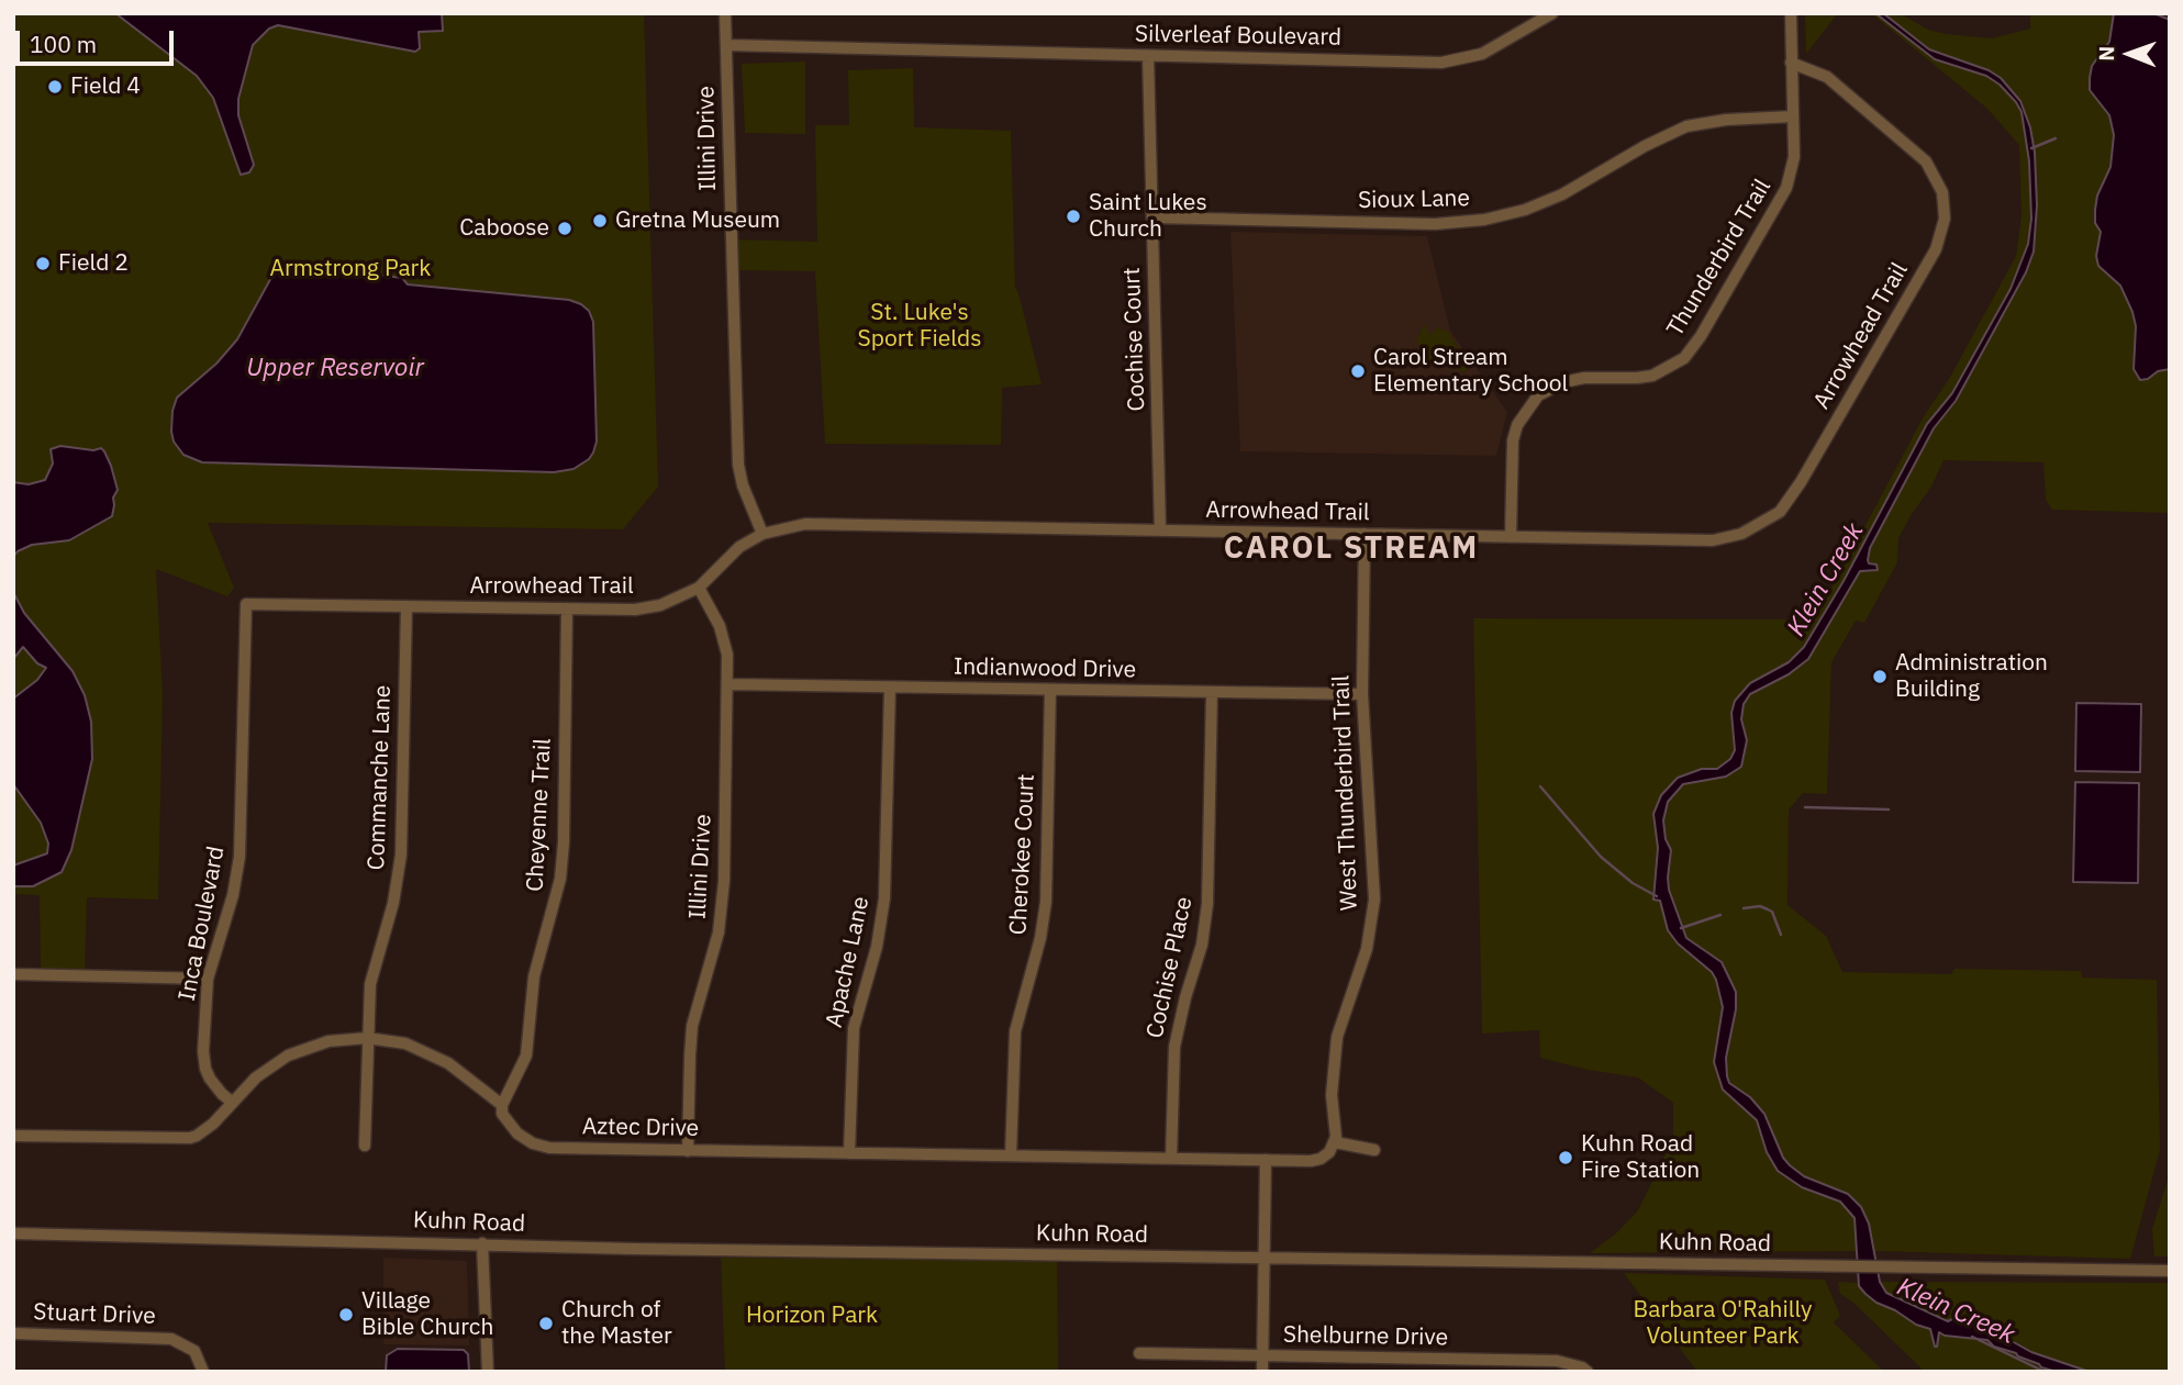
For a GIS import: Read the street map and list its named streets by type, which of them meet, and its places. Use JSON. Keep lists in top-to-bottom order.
{
  "streets": {
    "street": [
      "Silverleaf Boulevard",
      "Illini Drive",
      "Sioux Lane",
      "Thunderbird Trail",
      "Arrowhead Trail",
      "Cochise Court",
      "Indianwood Drive",
      "Commanche Lane",
      "West Thunderbird Trail",
      "Cheyenne Trail",
      "Cherokee Court",
      "Inca Boulevard",
      "Apache Lane",
      "Cochise Place",
      "Aztec Drive",
      "Kuhn Road",
      "Stuart Drive",
      "Shelburne Drive"
    ]
  },
  "crossings": [
    ["Silverleaf Boulevard", "Illini Drive"],
    ["Silverleaf Boulevard", "Cochise Court"],
    ["Illini Drive", "Arrowhead Trail"],
    ["Illini Drive", "Indianwood Drive"],
    ["Illini Drive", "Aztec Drive"],
    ["Sioux Lane", "Thunderbird Trail"],
    ["Sioux Lane", "Cochise Court"],
    ["Thunderbird Trail", "Arrowhead Trail"],
    ["Arrowhead Trail", "Cochise Court"],
    ["Arrowhead Trail", "Commanche Lane"],
    ["Arrowhead Trail", "West Thunderbird Trail"],
    ["Arrowhead Trail", "Cheyenne Trail"],
    ["Arrowhead Trail", "Inca Boulevard"],
    ["Indianwood Drive", "West Thunderbird Trail"],
    ["Indianwood Drive", "Cherokee Court"],
    ["Indianwood Drive", "Apache Lane"],
    ["Indianwood Drive", "Cochise Place"],
    ["Commanche Lane", "Aztec Drive"],
    ["West Thunderbird Trail", "Aztec Drive"],
    ["Cheyenne Trail", "Aztec Drive"],
    ["Cherokee Court", "Aztec Drive"],
    ["Inca Boulevard", "Aztec Drive"],
    ["Apache Lane", "Aztec Drive"],
    ["Cochise Place", "Aztec Drive"]
  ],
  "districts": ["CAROL STREAM"],
  "water": ["Upper Reservoir", "Klein Creek"],
  "parks": [
    "Armstrong Park",
    "St. Luke's Sport Fields",
    "Barbara O'Rahilly Volunteer Park",
    "Horizon Park"
  ],
  "places": [
    "Field 4",
    "Saint Lukes Church",
    "Gretna Museum",
    "Caboose",
    "Field 2",
    "Carol Stream Elementary School",
    "Administration Building",
    "Kuhn Road Fire Station",
    "Village Bible Church",
    "Church of the Master"
  ],
  "scale_bar": "100 m",
  "north": "left"
}
